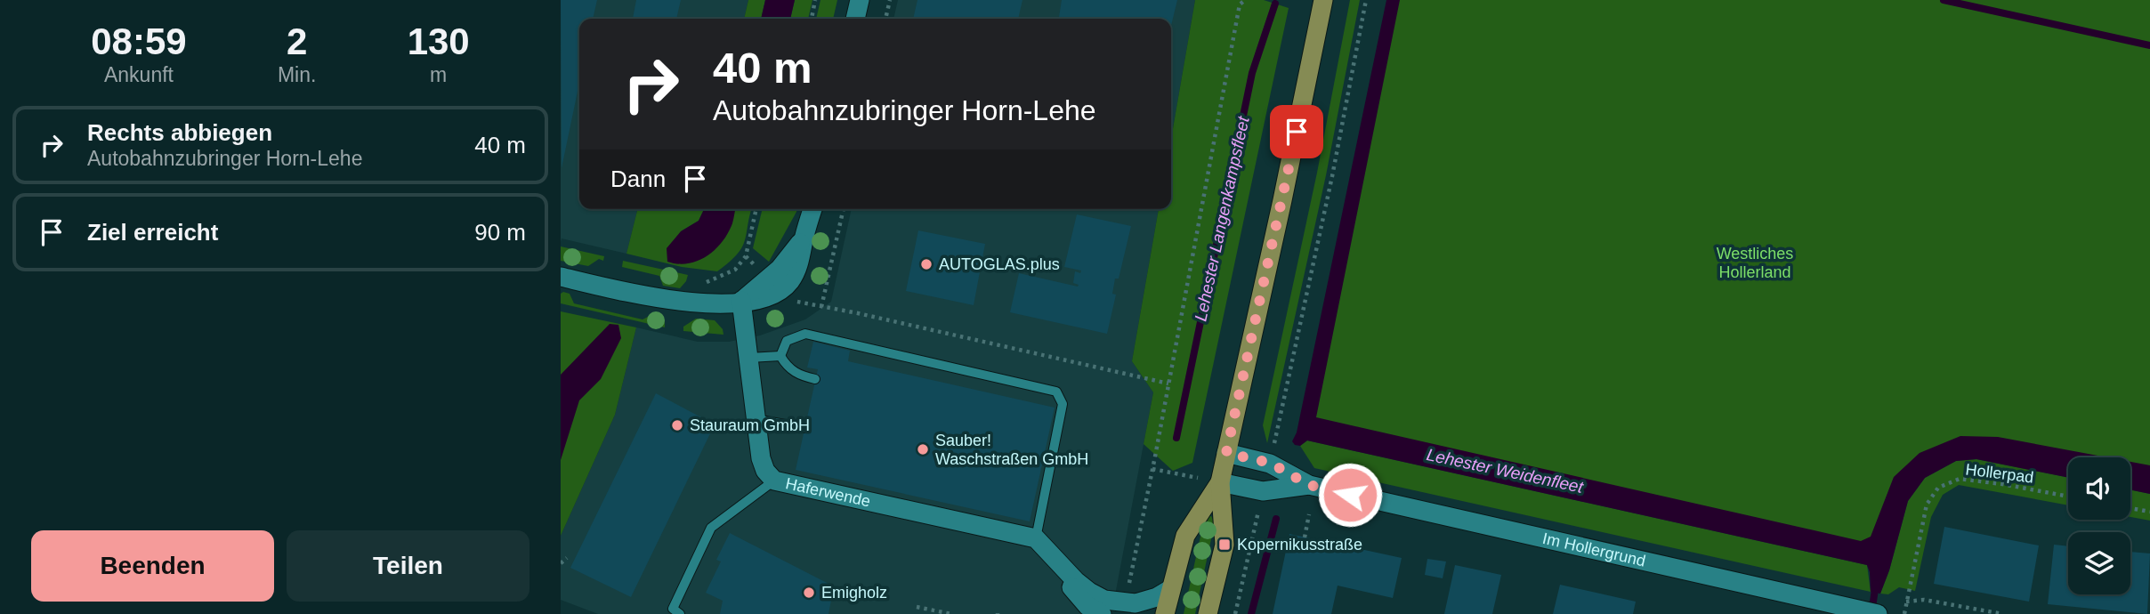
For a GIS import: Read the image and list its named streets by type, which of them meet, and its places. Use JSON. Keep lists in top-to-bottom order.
{
  "streets": {
    "street": ["Haferwende", "Im Hollergrund"],
    "path": ["Hollerpad"]
  },
  "water": ["Lehester Langenkampsfleet", "Lehester Weidenfleet"],
  "parks": ["Westliches Hollerland"],
  "places": {
    "other": [
      "AUTOGLAS.plus",
      "Stauraum GmbH",
      "Sauber! Waschstraßen GmbH",
      "Emigholz"
    ],
    "transit": ["Kopernikusstraße"]
  },
  "page": {
    "eta": [
      "08:59",
      "Ankunft",
      "2",
      "Min.",
      "130",
      "m"
    ],
    "turn": ["40 m", "Autobahnzubringer Horn-Lehe"],
    "list": [
      {
        "name": "Rechts abbiegen",
        "note": "Autobahnzubringer Horn-Lehe",
        "value": "40 m"
      },
      {
        "name": "Ziel erreicht",
        "value": "90 m"
      }
    ],
    "then": "Dann",
    "buttons": ["Beenden", "Teilen"]
  }
}
